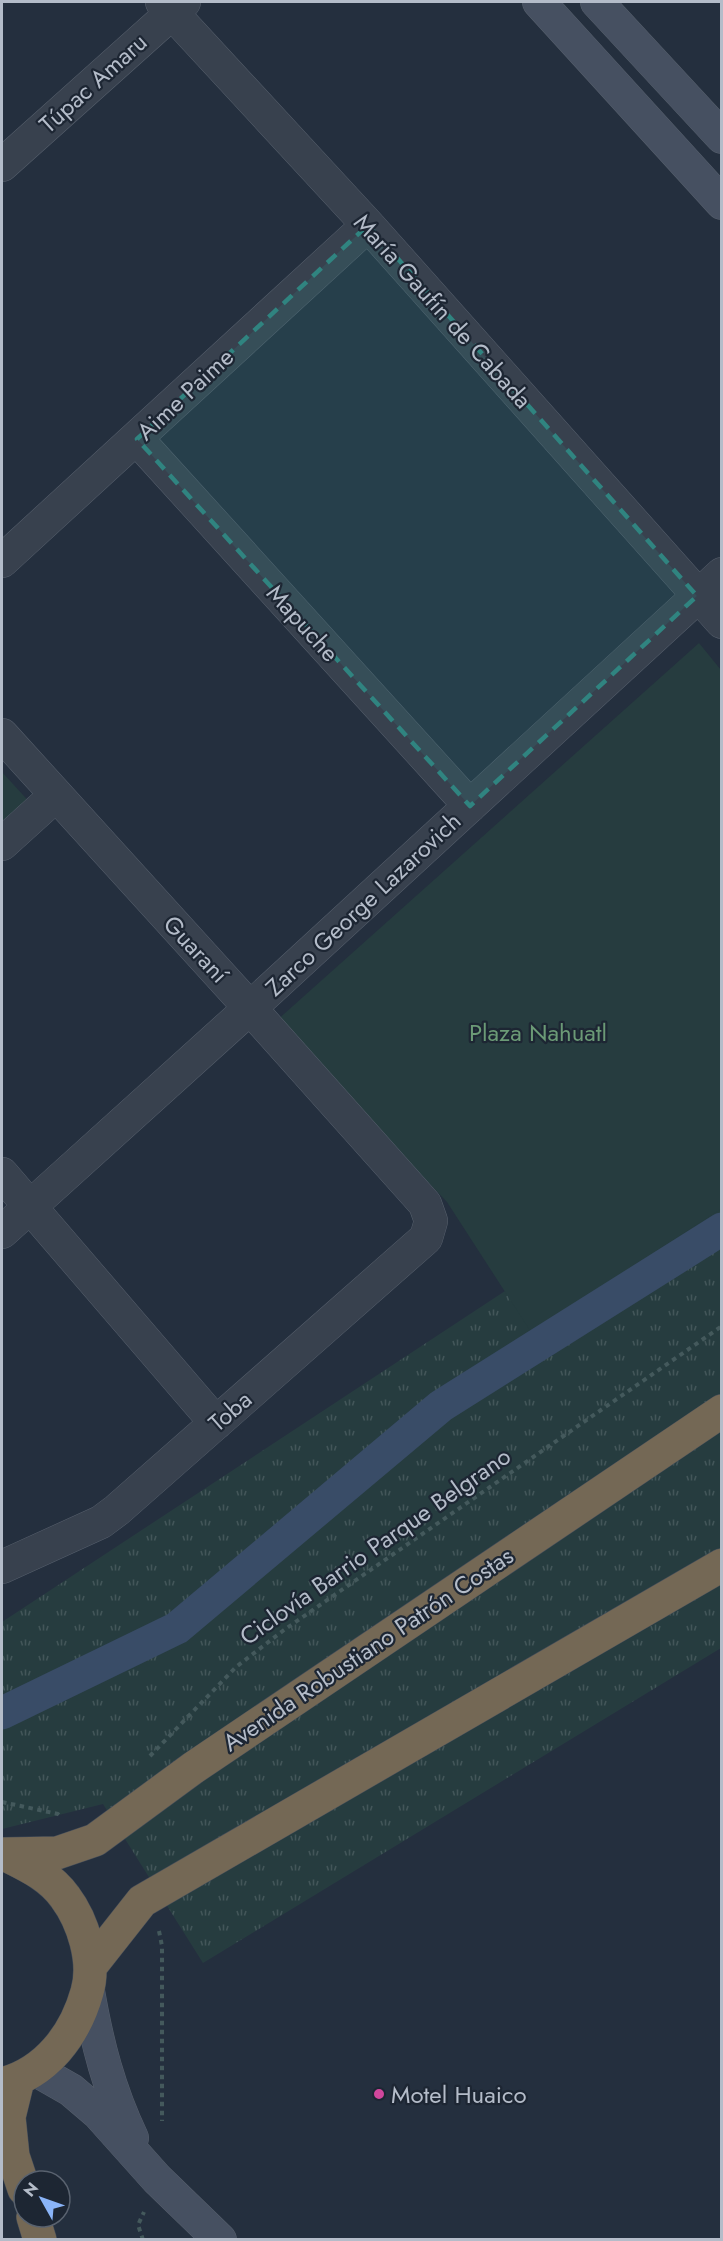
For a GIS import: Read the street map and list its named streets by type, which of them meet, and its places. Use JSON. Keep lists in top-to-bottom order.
{
  "streets": {
    "highway": ["Avenida Robustiano Patrón Costas"],
    "street": [
      "Túpac Amaru",
      "María Gaufín de Cabada",
      "Aime Paime",
      "Mapuche",
      "Zarco George Lazarovich",
      "Guaraní",
      "Toba"
    ],
    "path": ["Ciclovía Barrio Parque Belgrano"]
  },
  "crossings": [
    ["Túpac Amaru", "María Gaufín de Cabada"],
    ["María Gaufín de Cabada", "Aime Paime"],
    ["María Gaufín de Cabada", "Zarco George Lazarovich"],
    ["Aime Paime", "Mapuche"],
    ["Mapuche", "Zarco George Lazarovich"],
    ["Zarco George Lazarovich", "Guaraní"],
    ["Guaraní", "Toba"]
  ],
  "parks": ["Plaza Nahuatl"],
  "places": ["Motel Huaico"],
  "north": "top left"
}
